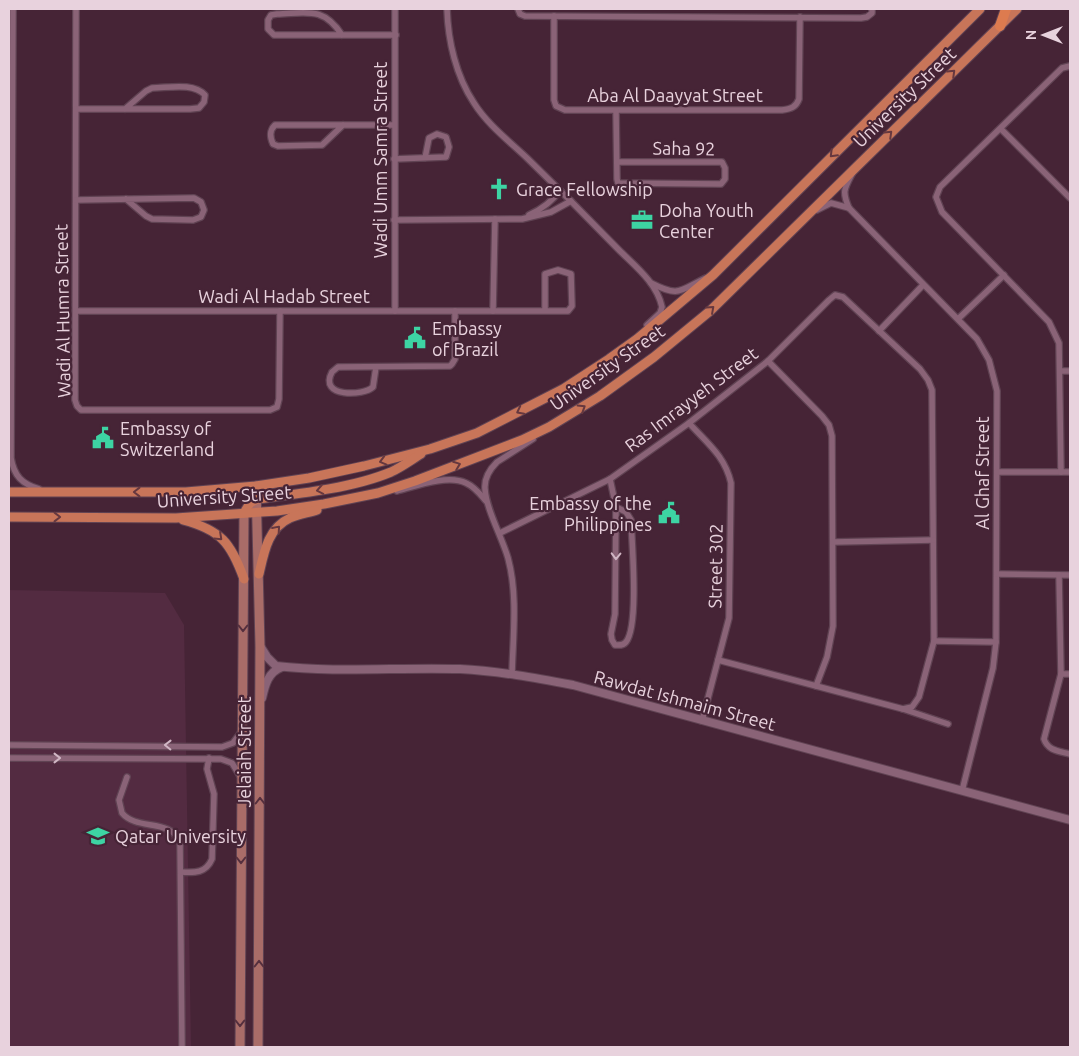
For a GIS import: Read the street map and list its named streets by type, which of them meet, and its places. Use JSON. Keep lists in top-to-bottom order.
{
  "streets": {
    "main road": ["University Street", "Jelaiah Street"],
    "street": [
      "Aba Al Daayyat Street",
      "Saha 92",
      "Wadi Umm Samra Street",
      "Wadi Al Hadab Street",
      "Wadi Al Humra Street",
      "Ras Imrayyeh Street",
      "Al Ghaf Street",
      "Street 302",
      "Rawdat Ishmaim Street"
    ]
  },
  "crossings": [
    ["Aba Al Daayyat Street", "Saha 92"],
    ["University Street", "Jelaiah Street"],
    ["Wadi Umm Samra Street", "Wadi Al Hadab Street"],
    ["Wadi Al Hadab Street", "Wadi Al Humra Street"],
    ["Ras Imrayyeh Street", "Street 302"],
    ["Al Ghaf Street", "Rawdat Ishmaim Street"],
    ["Street 302", "Rawdat Ishmaim Street"]
  ],
  "places": {
    "church": ["Grace Fellowship"],
    "office": ["Doha Youth Center"],
    "public building": ["Embassy of Brazil", "Embassy of Switzerland", "Embassy of the Philippines"],
    "school or university": ["Qatar University"]
  },
  "north": "left"
}
